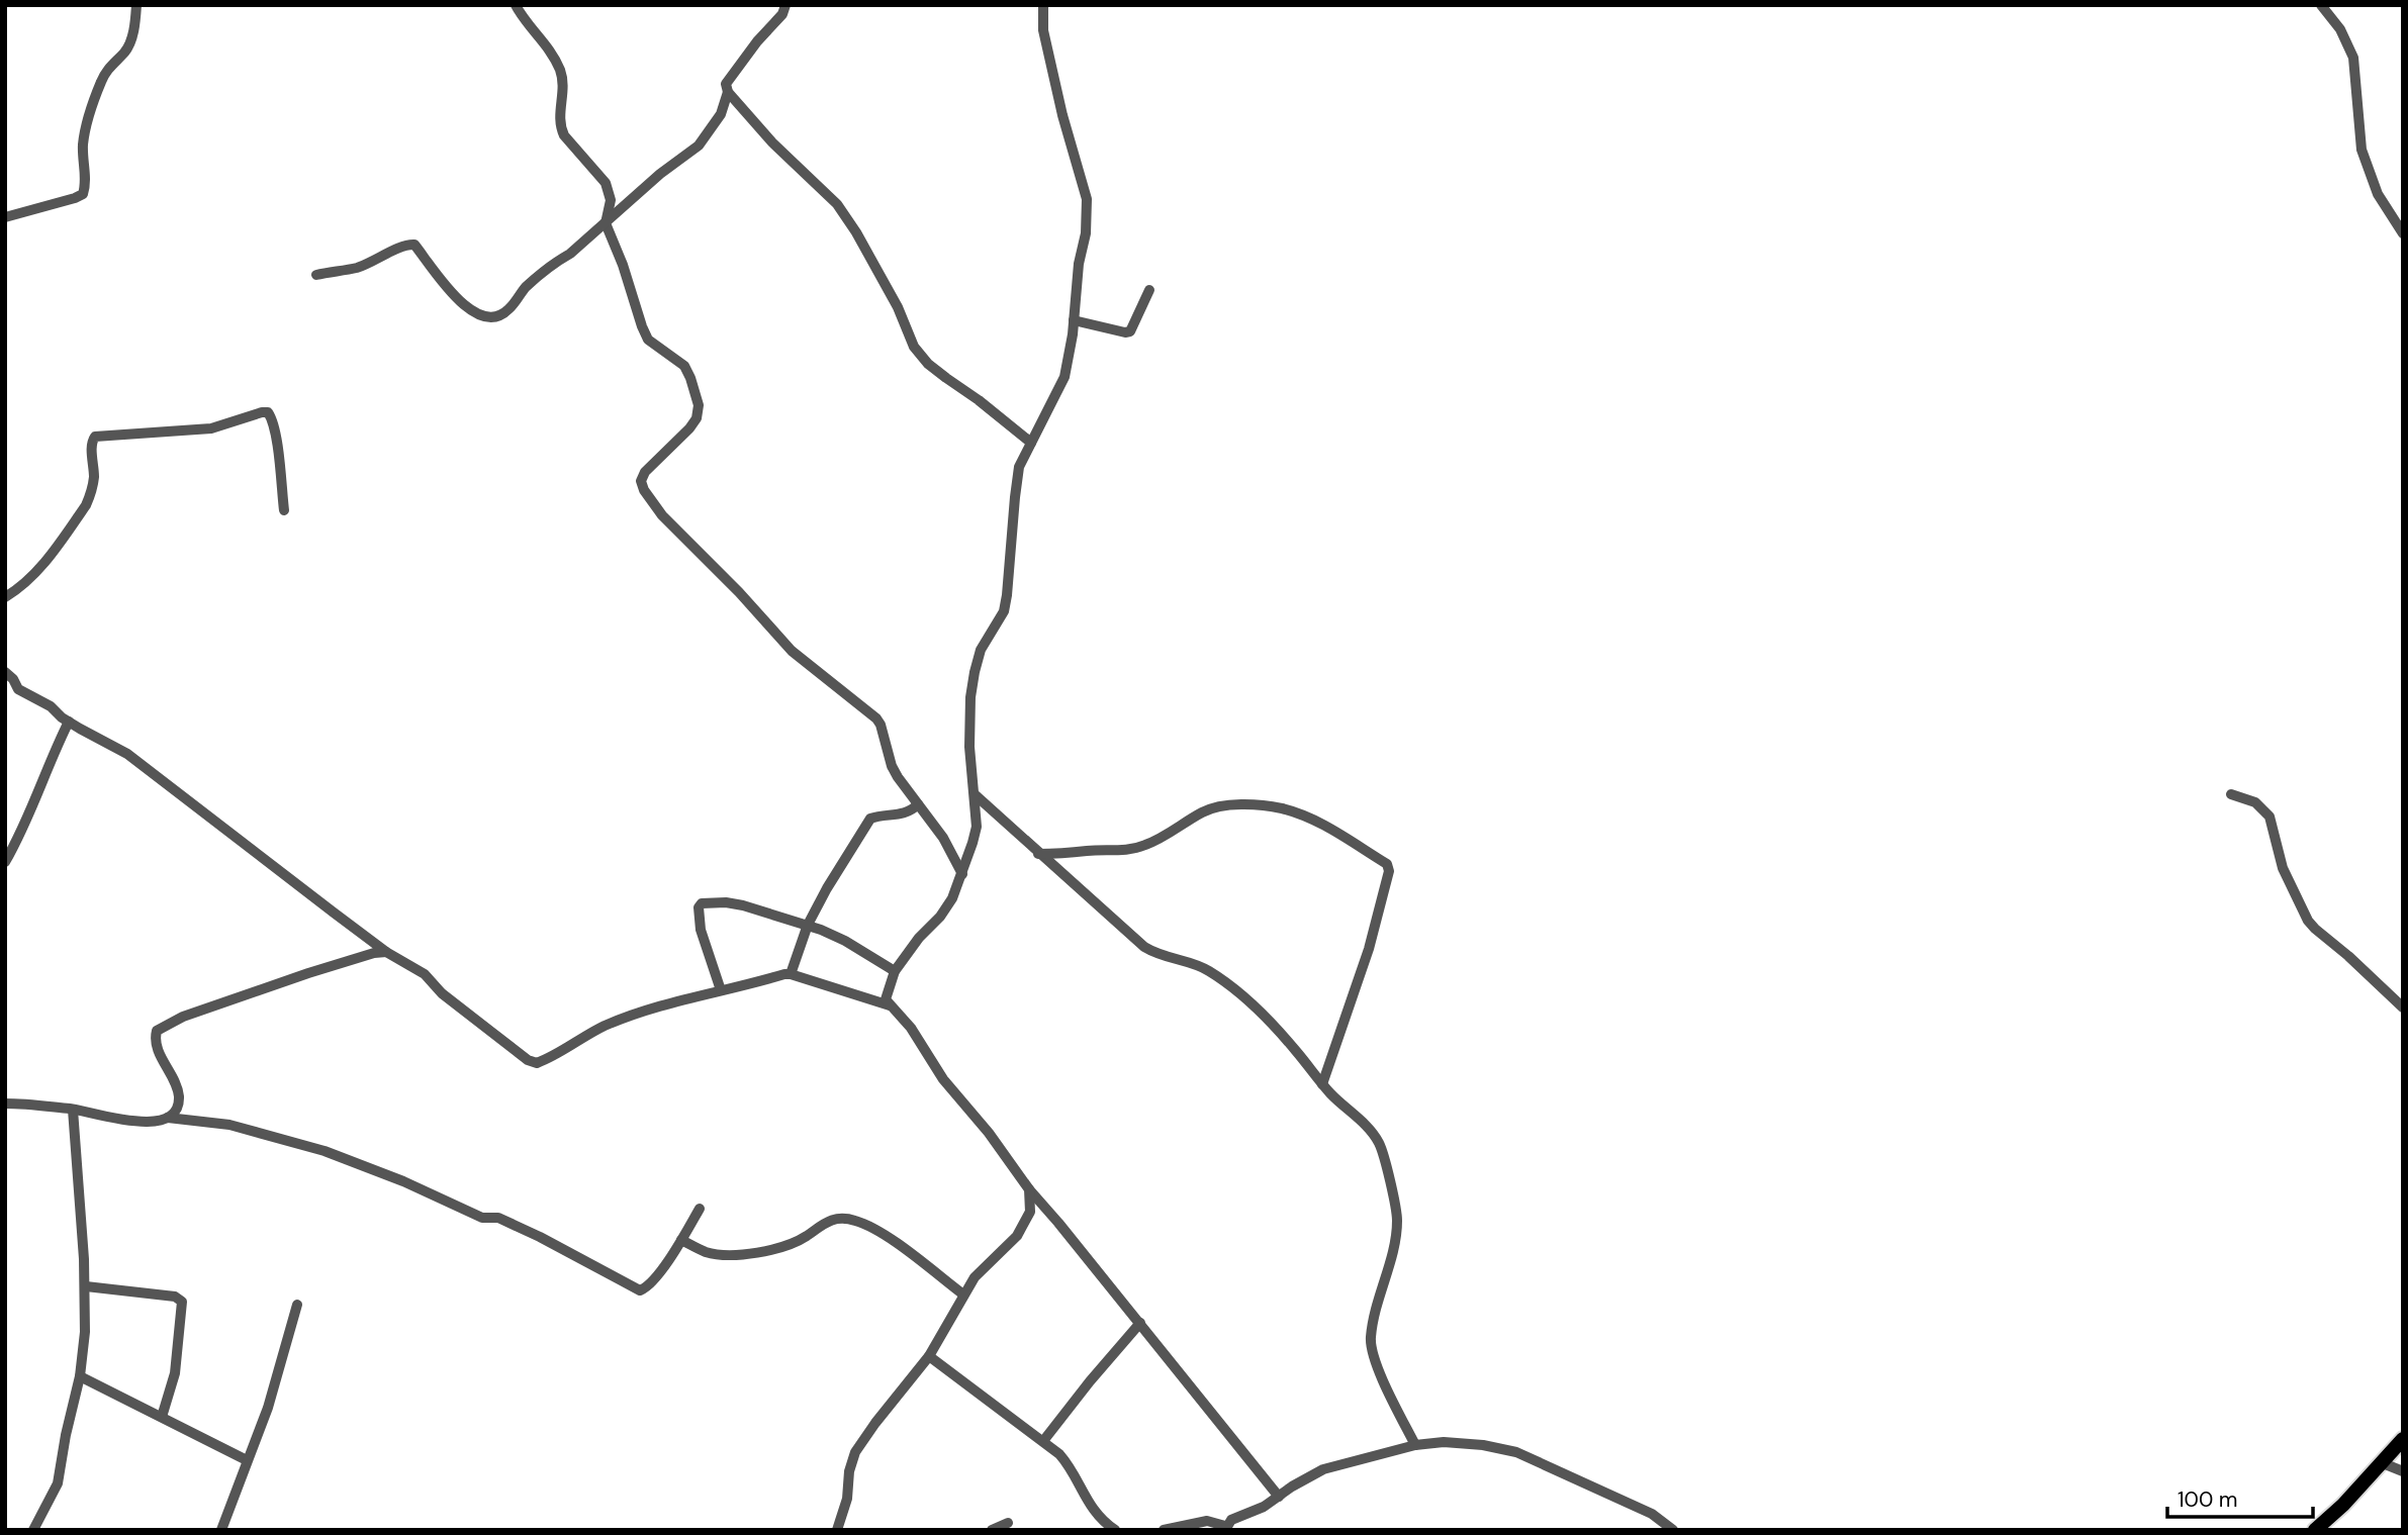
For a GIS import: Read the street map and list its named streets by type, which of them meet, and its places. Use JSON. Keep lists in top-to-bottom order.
{
  "scale_bar": "100 m"
}
